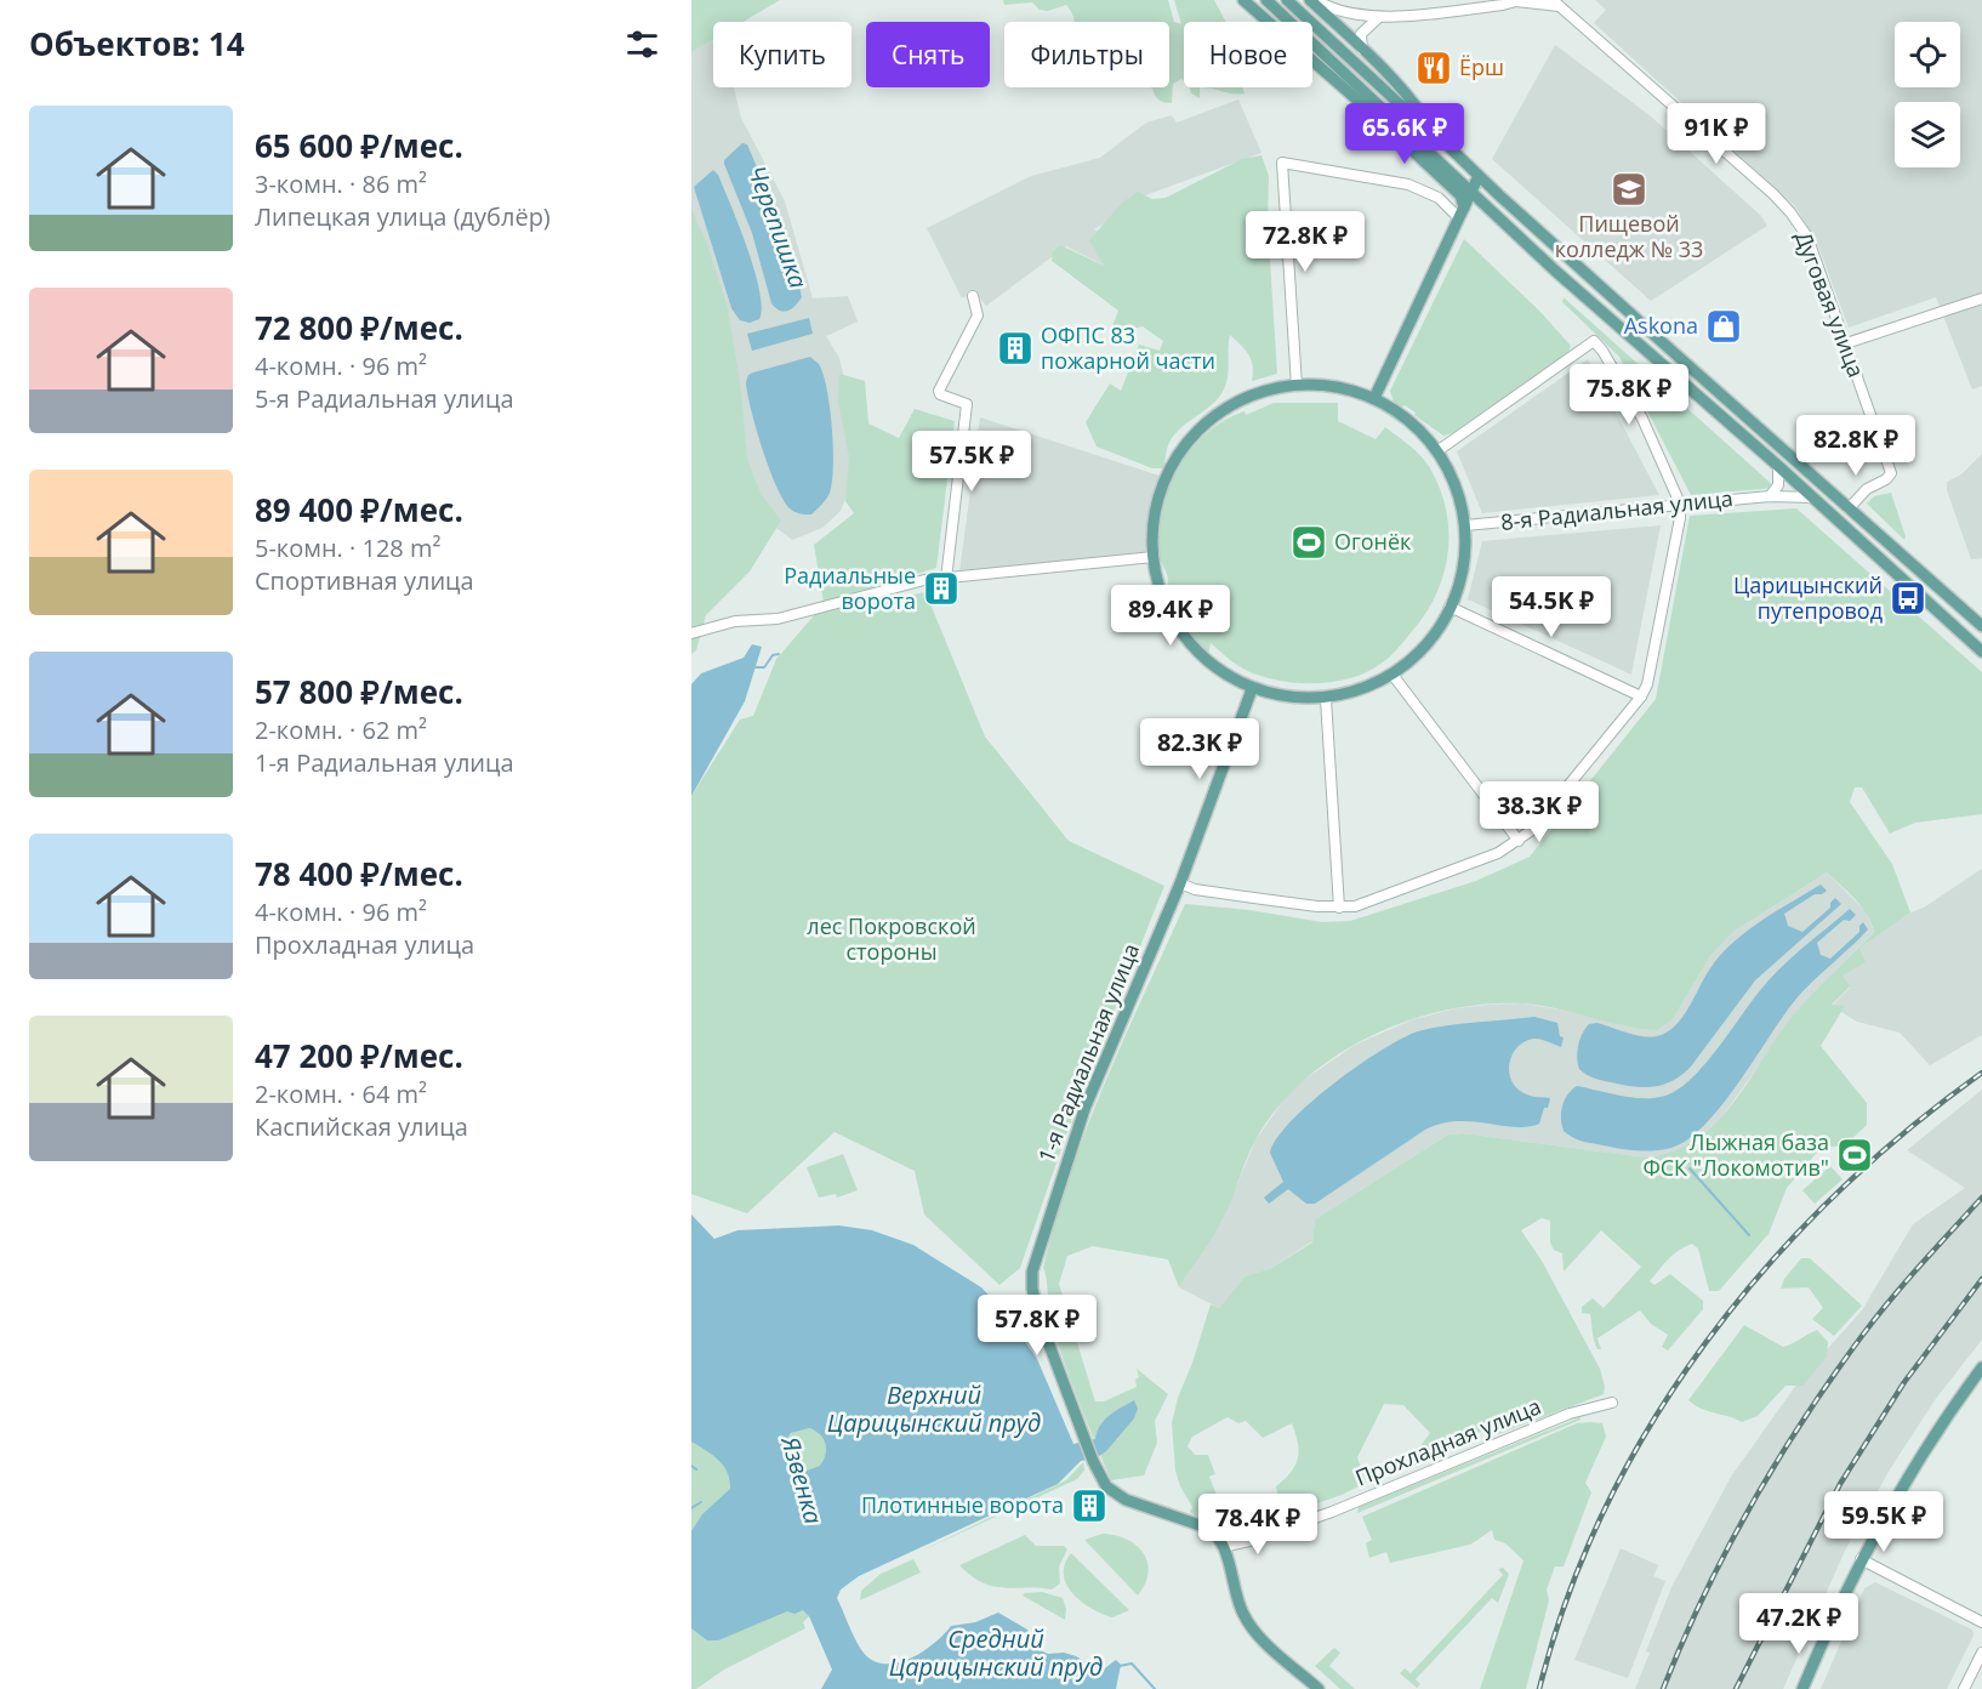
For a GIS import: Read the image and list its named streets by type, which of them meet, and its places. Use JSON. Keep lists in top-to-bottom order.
{
  "streets": {
    "main road": ["1-я Радиальная улица"],
    "street": ["Дуговая улица", "8-я Радиальная улица", "Прохладная улица"]
  },
  "crossings": [
    ["1-я Радиальная улица", "Прохладная улица"]
  ],
  "water": [
    "Черепишка",
    "Верхний Царицынский пруд",
    "Язвенка",
    "Средний Царицынский пруд"
  ],
  "parks": ["лес Покровской стороны"],
  "places": {
    "restaurant": ["Ёрш"],
    "school or university": ["Пищевой колледж № 33"],
    "shop": ["Askona"],
    "building": ["ОФПС 83 пожарной части", "Радиальные ворота", "Плотинные ворота"],
    "sports": ["Огонёк", "Лыжная база ФСК \"Локомотив\""],
    "bus stop": ["Царицынский путепровод"]
  },
  "page": {
    "heading": "Объектов: 14",
    "chip": [
      "Купить",
      "Снять",
      "Фильтры",
      "Новое"
    ],
    "list": [
      {
        "name": "65 600 ₽/мес.",
        "note": "3-комн. · 86 m² · Липецкая улица (дублёр)"
      },
      {
        "name": "72 800 ₽/мес.",
        "note": "4-комн. · 96 m² · 5-я Радиальная улица"
      },
      {
        "name": "89 400 ₽/мес.",
        "note": "5-комн. · 128 m² · Спортивная улица"
      },
      {
        "name": "57 800 ₽/мес.",
        "note": "2-комн. · 62 m² · 1-я Радиальная улица"
      },
      {
        "name": "78 400 ₽/мес.",
        "note": "4-комн. · 96 m² · Прохладная улица"
      },
      {
        "name": "47 200 ₽/мес.",
        "note": "2-комн. · 64 m² · Каспийская улица"
      }
    ],
    "price": [
      "65.6K ₽",
      "91K ₽",
      "72.8K ₽",
      "75.8K ₽",
      "82.8K ₽",
      "57.5K ₽",
      "54.5K ₽",
      "89.4K ₽",
      "82.3K ₽",
      "38.3K ₽",
      "57.8K ₽",
      "59.5K ₽",
      "78.4K ₽",
      "47.2K ₽"
    ]
  }
}
